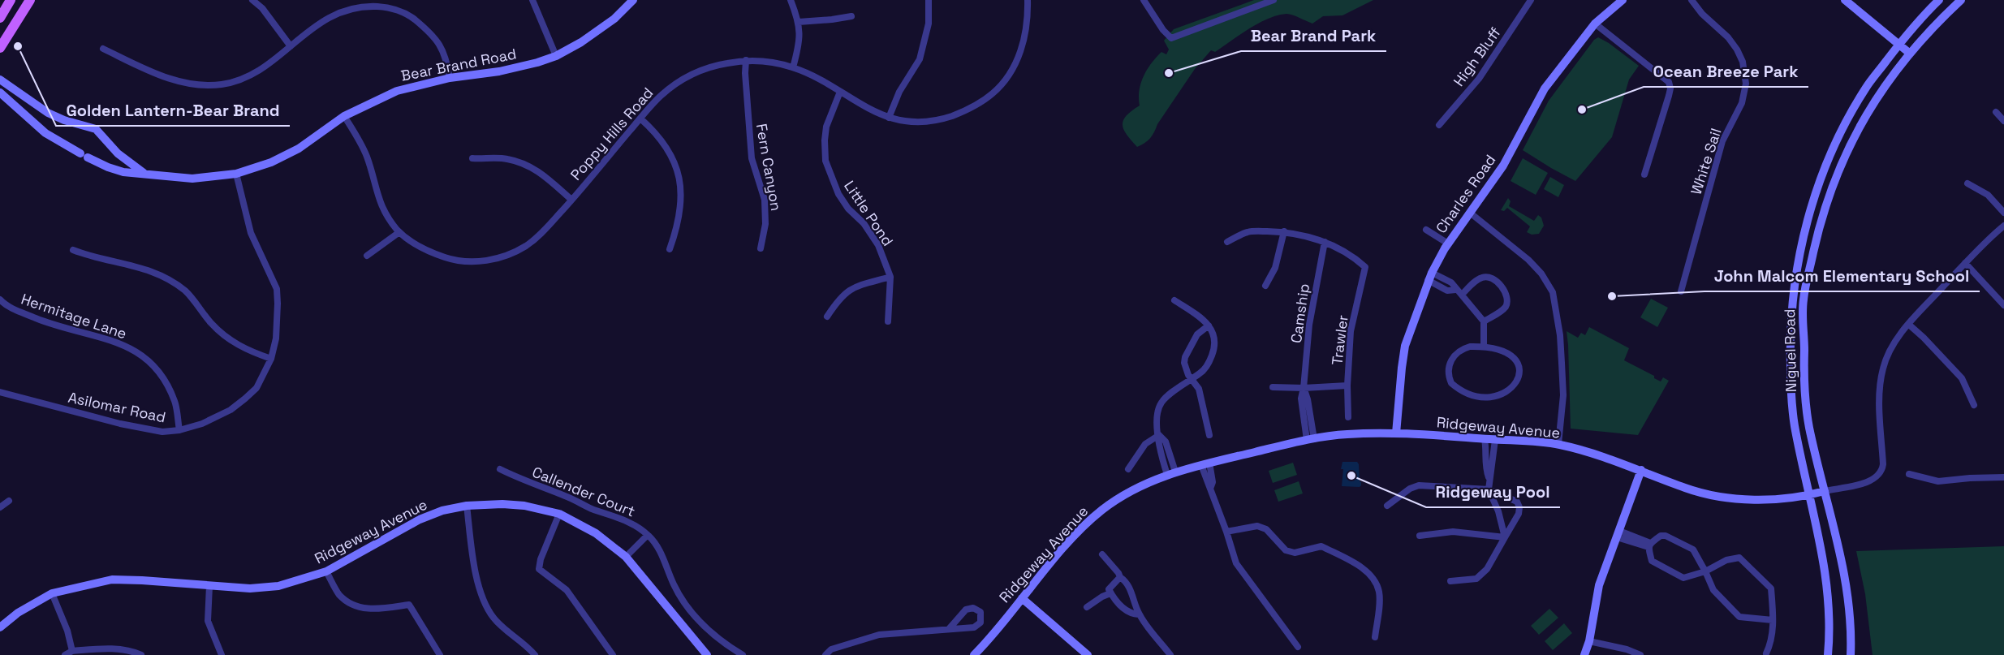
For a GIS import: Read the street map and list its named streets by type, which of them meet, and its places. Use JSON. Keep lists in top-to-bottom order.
{
  "streets": {
    "street": [
      "High Bluff",
      "Bear Brand Road",
      "Poppy Hills Road",
      "White Sail",
      "Fern Canyon",
      "Charles Road",
      "Little Pond",
      "Camship",
      "Hermitage Lane",
      "Trawler",
      "Niguel Road",
      "Asilomar Road",
      "Ridgeway Avenue",
      "Callender Court"
    ]
  },
  "crossings": [
    ["Bear Brand Road", "Poppy Hills Road"],
    ["Bear Brand Road", "Asilomar Road"],
    ["Poppy Hills Road", "Fern Canyon"],
    ["Poppy Hills Road", "Little Pond"],
    ["Charles Road", "Ridgeway Avenue"],
    ["Camship", "Trawler"],
    ["Camship", "Ridgeway Avenue"],
    ["Hermitage Lane", "Asilomar Road"],
    ["Niguel Road", "Ridgeway Avenue"]
  ],
  "places": [
    "Golden Lantern-Bear Brand",
    "Bear Brand Park",
    "Ocean Breeze Park",
    "John Malcom Elementary School",
    "Ridgeway Pool"
  ]
}
